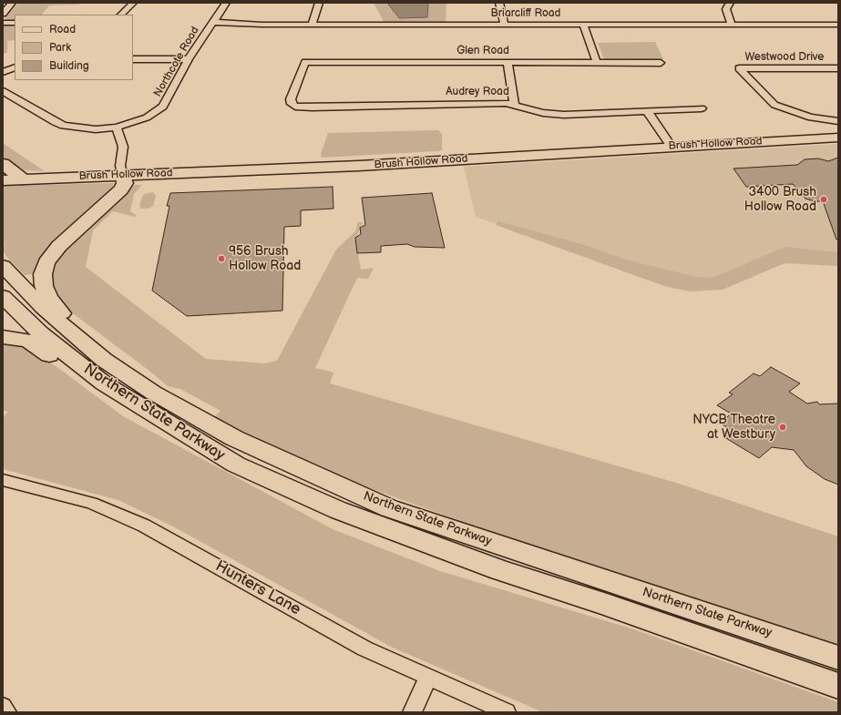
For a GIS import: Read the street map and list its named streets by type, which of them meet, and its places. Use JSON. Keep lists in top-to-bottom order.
{
  "streets": {
    "highway": ["Northern State Parkway"],
    "main road": ["Brush Hollow Road"],
    "street": [
      "Briarcliff Road",
      "Glen Road",
      "Westwood Drive",
      "Northcote Road",
      "Audrey Road",
      "Hunters Lane"
    ]
  },
  "crossings": [
    ["Briarcliff Road", "Northcote Road"],
    ["Glen Road", "Audrey Road"]
  ],
  "places": ["3400 Brush Hollow Road", "956 Brush Hollow Road", "NYCB Theatre at Westbury"],
  "legend": ["Road", "Park", "Building"]
}
